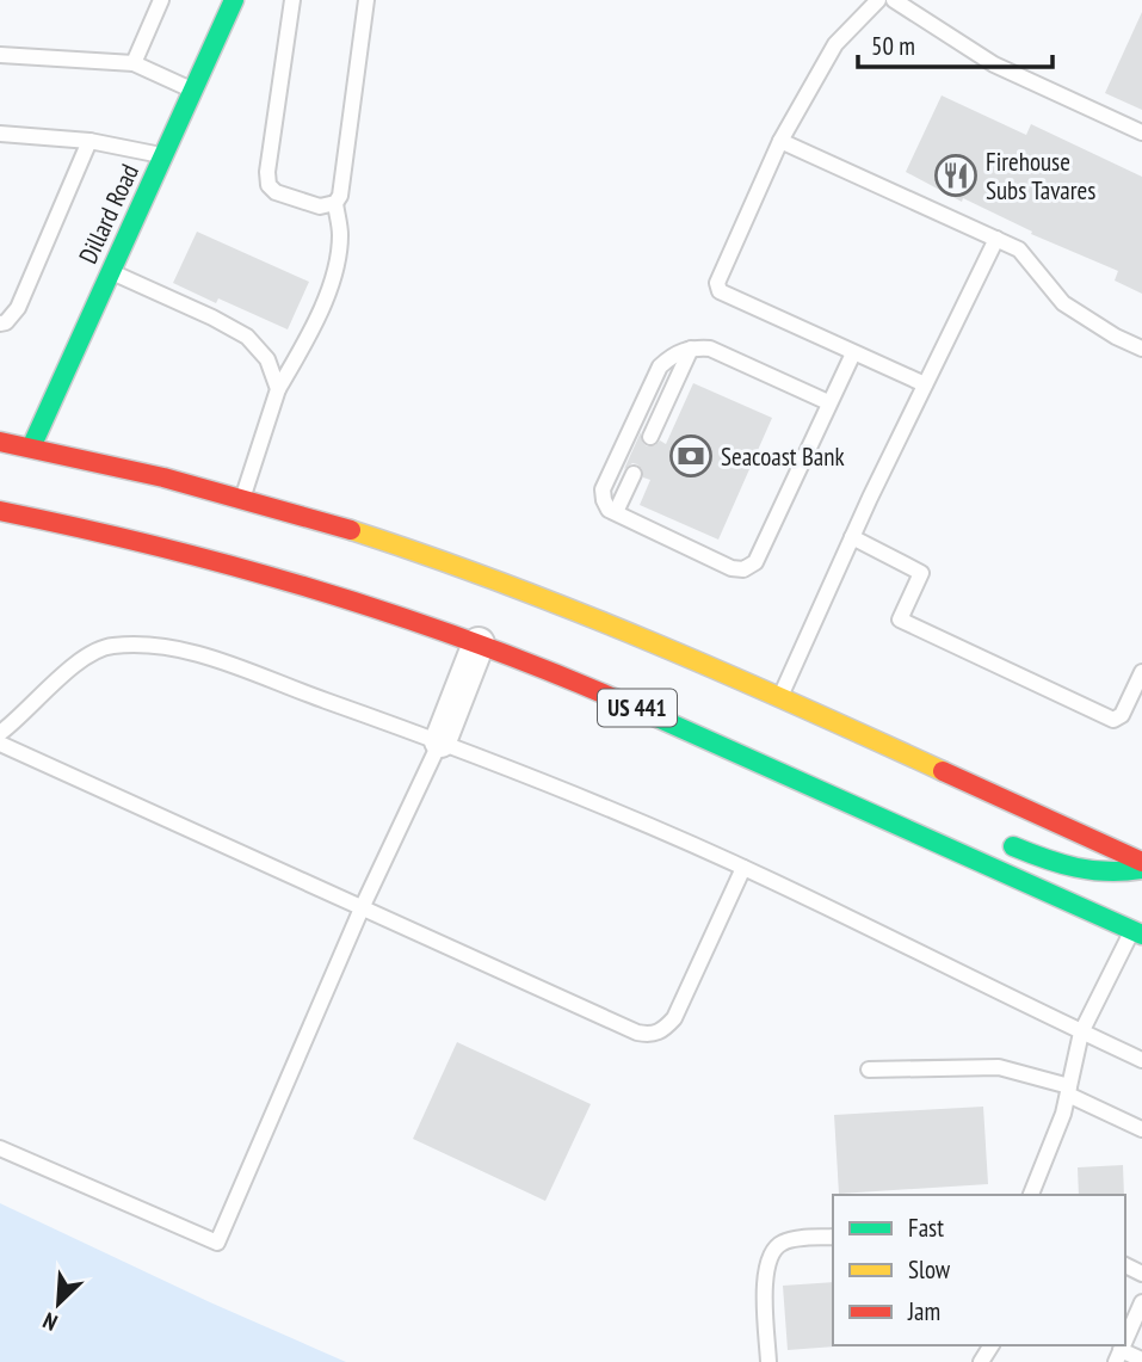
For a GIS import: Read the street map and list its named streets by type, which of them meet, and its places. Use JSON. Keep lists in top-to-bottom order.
{
  "streets": {
    "main road": ["Dillard Road", "US 441"]
  },
  "crossings": [
    ["Dillard Road", "US 441"]
  ],
  "places": {
    "restaurant": ["Firehouse Subs Tavares"],
    "bank": ["Seacoast Bank"]
  },
  "legend": ["Fast", "Slow", "Jam"],
  "scale_bar": "50 m",
  "north": "bottom left"
}
